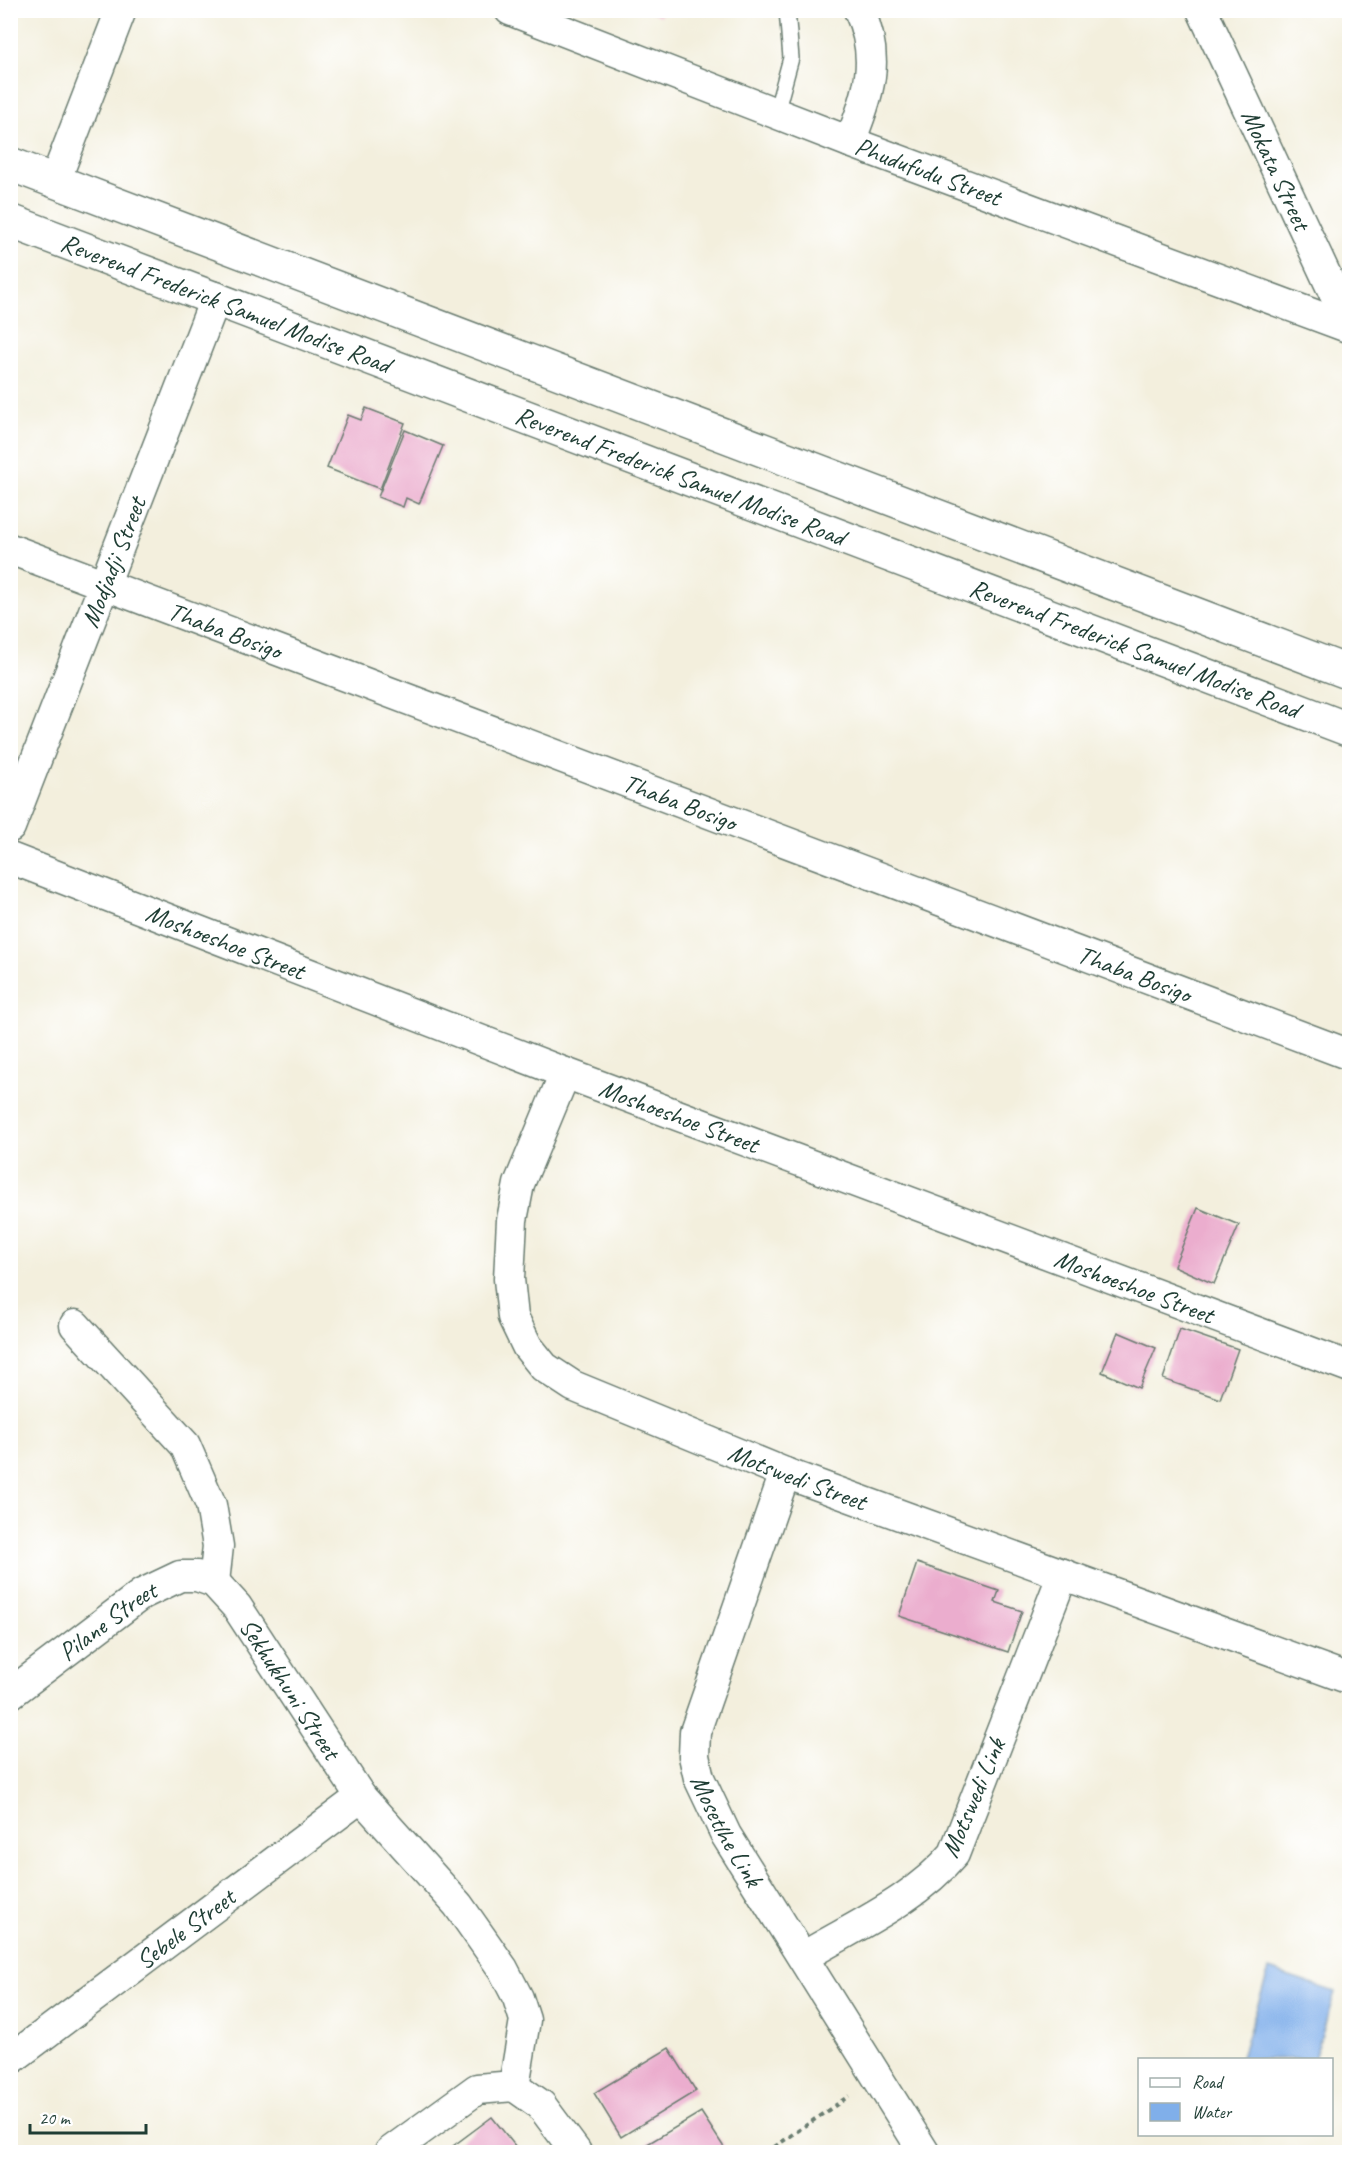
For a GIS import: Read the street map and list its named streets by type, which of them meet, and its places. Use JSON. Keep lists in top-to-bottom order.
{
  "streets": {
    "main road": ["Reverend Frederick Samuel Modise Road"],
    "street": [
      "Mokata Street",
      "Phudufudu Street",
      "Modjadji Street",
      "Thaba Bosigo",
      "Moshoeshoe Street",
      "Motswedi Street",
      "Pilane Street",
      "Sekhukhuni Street",
      "Motswedi Link",
      "Mosetlhe Link",
      "Sebele Street"
    ]
  },
  "crossings": [
    ["Mokata Street", "Phudufudu Street"],
    ["Reverend Frederick Samuel Modise Road", "Modjadji Street"],
    ["Modjadji Street", "Thaba Bosigo"],
    ["Moshoeshoe Street", "Motswedi Street"],
    ["Motswedi Street", "Motswedi Link"],
    ["Motswedi Street", "Mosetlhe Link"],
    ["Pilane Street", "Sekhukhuni Street"],
    ["Sekhukhuni Street", "Sebele Street"],
    ["Motswedi Link", "Mosetlhe Link"]
  ],
  "legend": ["Road", "Water"],
  "scale_bar": "20 m"
}
